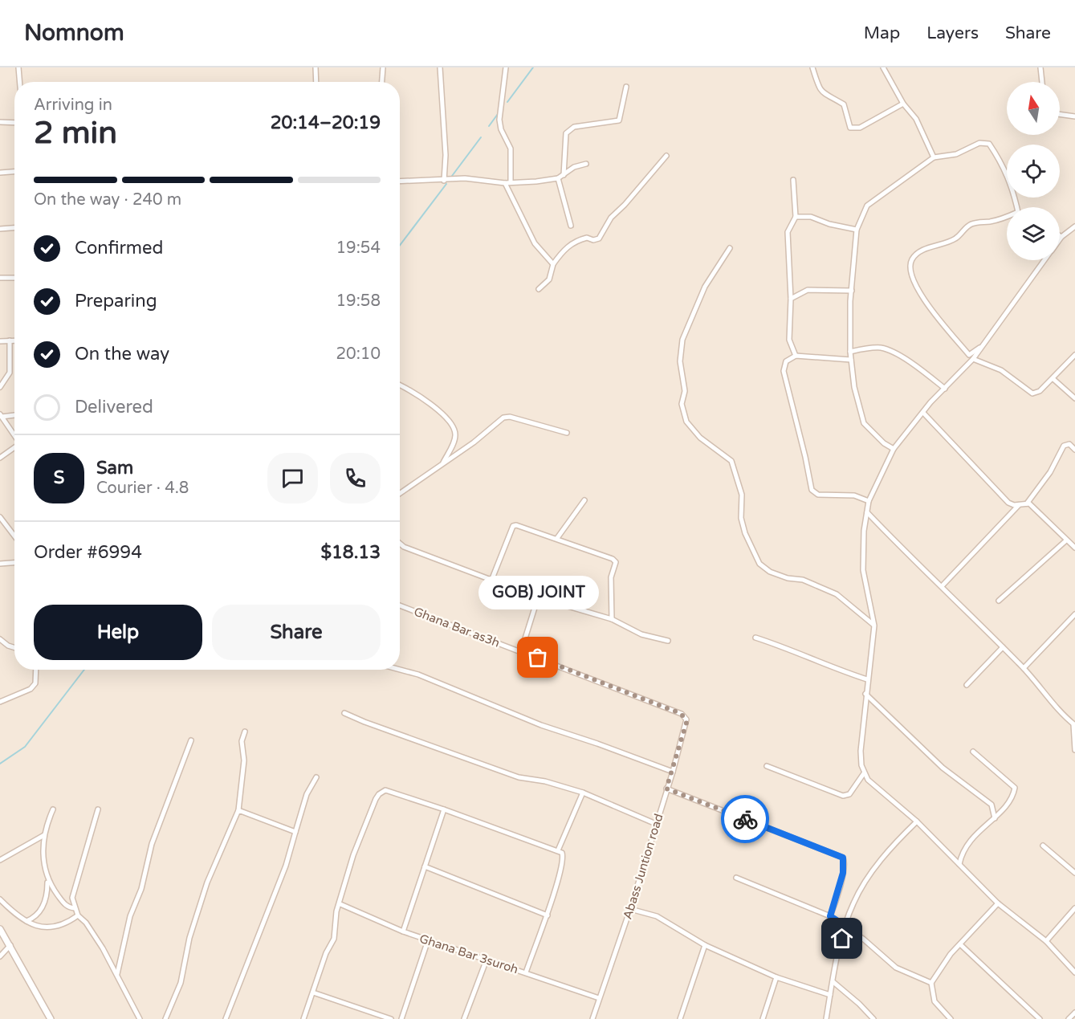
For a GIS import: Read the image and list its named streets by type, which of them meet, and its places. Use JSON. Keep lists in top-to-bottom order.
{
  "streets": {
    "street": ["Ghana Bar as3h", "Abass Juntion road", "Ghana Bar 3suroh"]
  },
  "crossings": [
    ["Ghana Bar as3h", "Abass Juntion road"],
    ["Abass Juntion road", "Ghana Bar 3suroh"]
  ],
  "places": ["GOB) JOINT"],
  "north": "top",
  "page": {
    "header": "Nomnom",
    "nav": ["Map", "Layers", "Share"],
    "heading": ["2 min", "Arriving in", "20:14–20:19"],
    "panel": [
      "Sam",
      "Courier · 4.8",
      "Order #6994",
      "$18.13"
    ],
    "bar": "On the way · 240 m",
    "list": [
      ["Confirmed", "19:54"],
      ["Preparing", "19:58"],
      ["On the way", "20:10"],
      "Delivered"
    ],
    "round": "S",
    "bubble": "GOB) JOINT",
    "buttons": ["Help", "Share"]
  }
}
